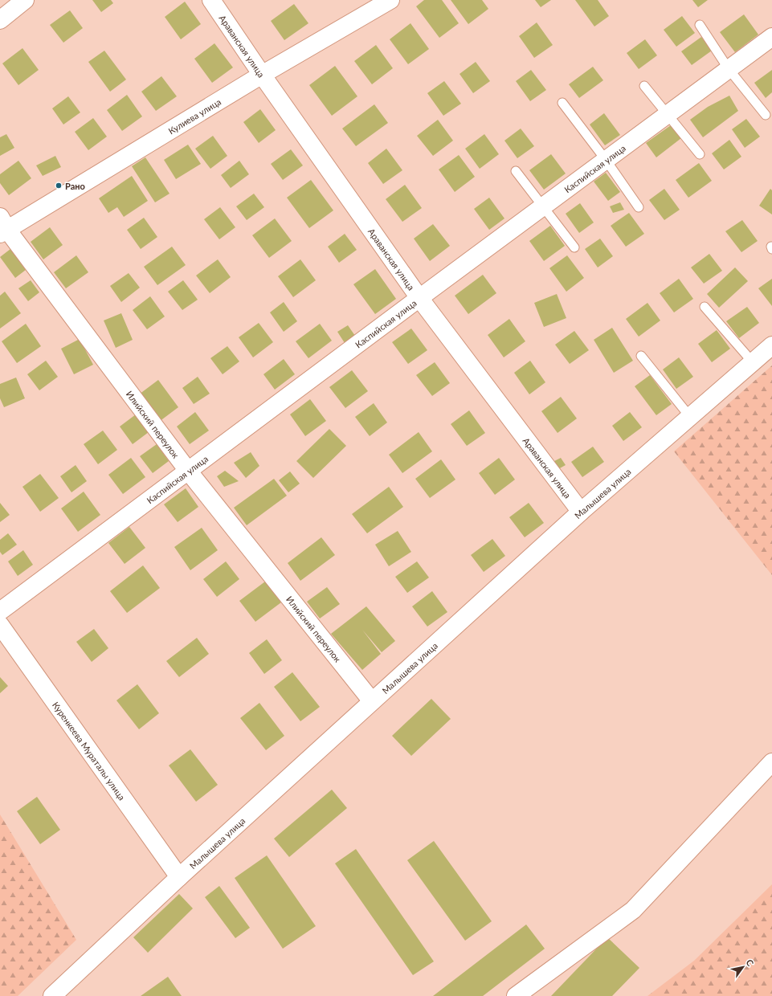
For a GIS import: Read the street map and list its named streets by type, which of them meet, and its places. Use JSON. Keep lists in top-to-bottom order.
{
  "streets": {
    "street": [
      "Араванская улица",
      "Кулиева улица",
      "Каспийская улица",
      "Илийский переулок",
      "Малышева улица",
      "Куренкеева Мураталы улица"
    ]
  },
  "crossings": [
    ["Араванская улица", "Кулиева улица"],
    ["Араванская улица", "Каспийская улица"],
    ["Араванская улица", "Малышева улица"],
    ["Кулиева улица", "Илийский переулок"],
    ["Каспийская улица", "Илийский переулок"],
    ["Илийский переулок", "Малышева улица"],
    ["Малышева улица", "Куренкеева Мураталы улица"]
  ],
  "places": ["Рано"],
  "north": "top right"
}
